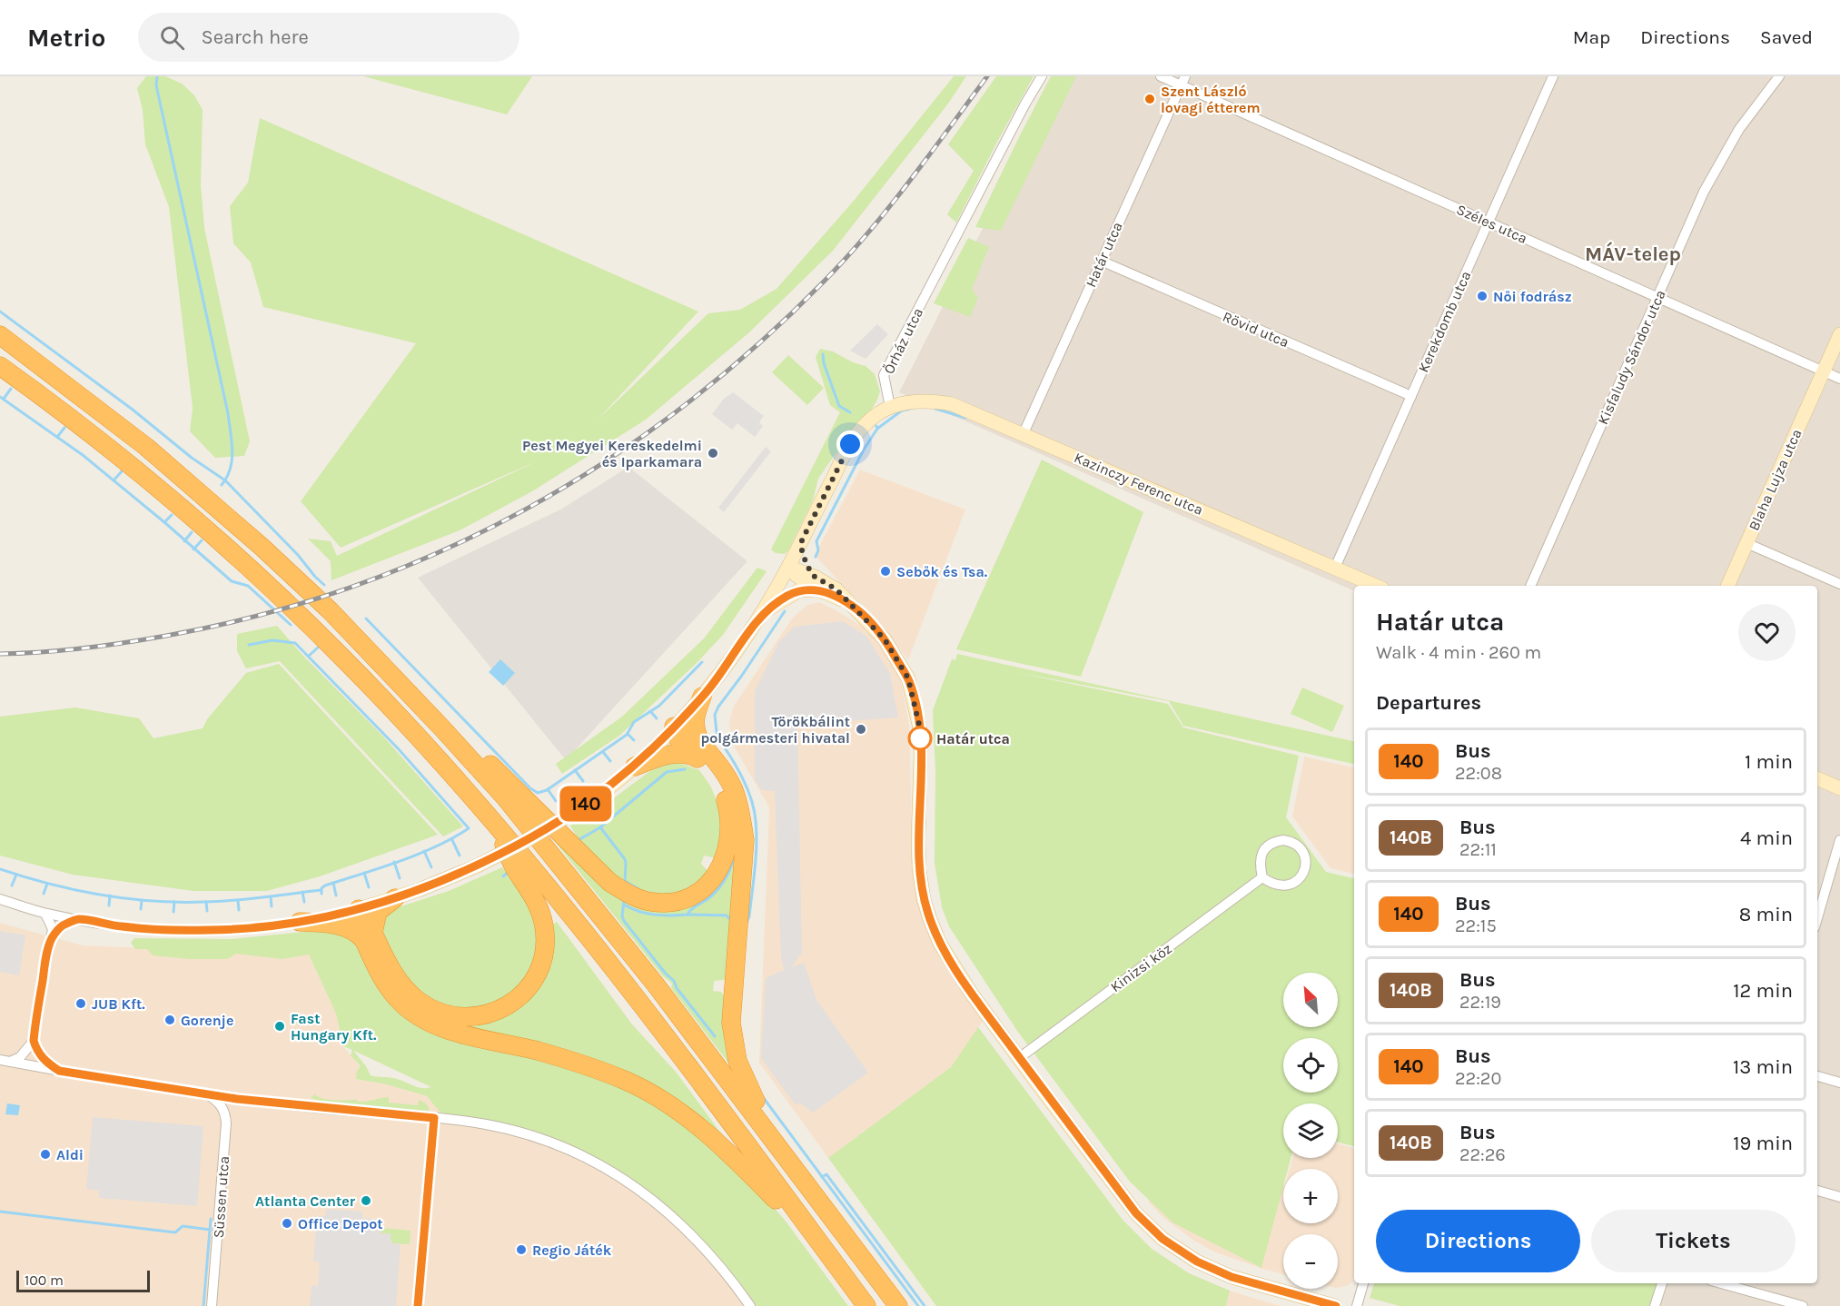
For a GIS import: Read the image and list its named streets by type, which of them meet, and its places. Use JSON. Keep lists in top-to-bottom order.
{
  "streets": {
    "street": [
      "Széles utca",
      "Határ utca",
      "Kerekdomb utca",
      "Rövid utca",
      "Őrház utca",
      "Kisfaludy Sándor utca",
      "Blaha Lujza utca",
      "Kazinczy Ferenc utca",
      "Kinizsi köz",
      "Süssen utca"
    ]
  },
  "crossings": [
    ["Széles utca", "Határ utca"],
    ["Széles utca", "Kerekdomb utca"],
    ["Széles utca", "Kisfaludy Sándor utca"],
    ["Széles utca", "Blaha Lujza utca"],
    ["Határ utca", "Rövid utca"],
    ["Határ utca", "Kazinczy Ferenc utca"],
    ["Kerekdomb utca", "Rövid utca"],
    ["Kerekdomb utca", "Kazinczy Ferenc utca"],
    ["Őrház utca", "Kazinczy Ferenc utca"]
  ],
  "districts": ["MÁV-telep"],
  "places": [
    "Szent László lovagi étterem",
    "Női fodrász",
    "Pest Megyei Kereskedelmi és Iparkamara",
    "Sebők és Tsa.",
    "Törökbálint polgármesteri hivatal",
    "Határ utca",
    "JUB Kft.",
    "Gorenje",
    "Fast Hungary Kft.",
    "Aldi",
    "Atlanta Center",
    "Office Depot",
    "Regio Játék"
  ],
  "lines": ["bus line 140"],
  "scale_bar": "100 m",
  "north": "top left",
  "page": {
    "header": "Metrio",
    "search": "Search here",
    "nav": ["Map", "Directions", "Saved"],
    "on_map": "140",
    "heading": [
      ["Határ utca", "Walk · 4 min · 260 m"],
      "Departures"
    ],
    "list": [
      {
        "mark": "140",
        "name": "Bus",
        "note": "22:08",
        "value": "1 min"
      },
      {
        "mark": "140B",
        "name": "Bus",
        "note": "22:11",
        "value": "4 min"
      },
      {
        "mark": "140",
        "name": "Bus",
        "note": "22:15",
        "value": "8 min"
      },
      {
        "mark": "140B",
        "name": "Bus",
        "note": "22:19",
        "value": "12 min"
      },
      {
        "mark": "140",
        "name": "Bus",
        "note": "22:20",
        "value": "13 min"
      },
      {
        "mark": "140B",
        "name": "Bus",
        "note": "22:26",
        "value": "19 min"
      }
    ],
    "map_buttons": ["+", "−"],
    "buttons": ["Directions", "Tickets"],
    "scale": "100 m"
  }
}
